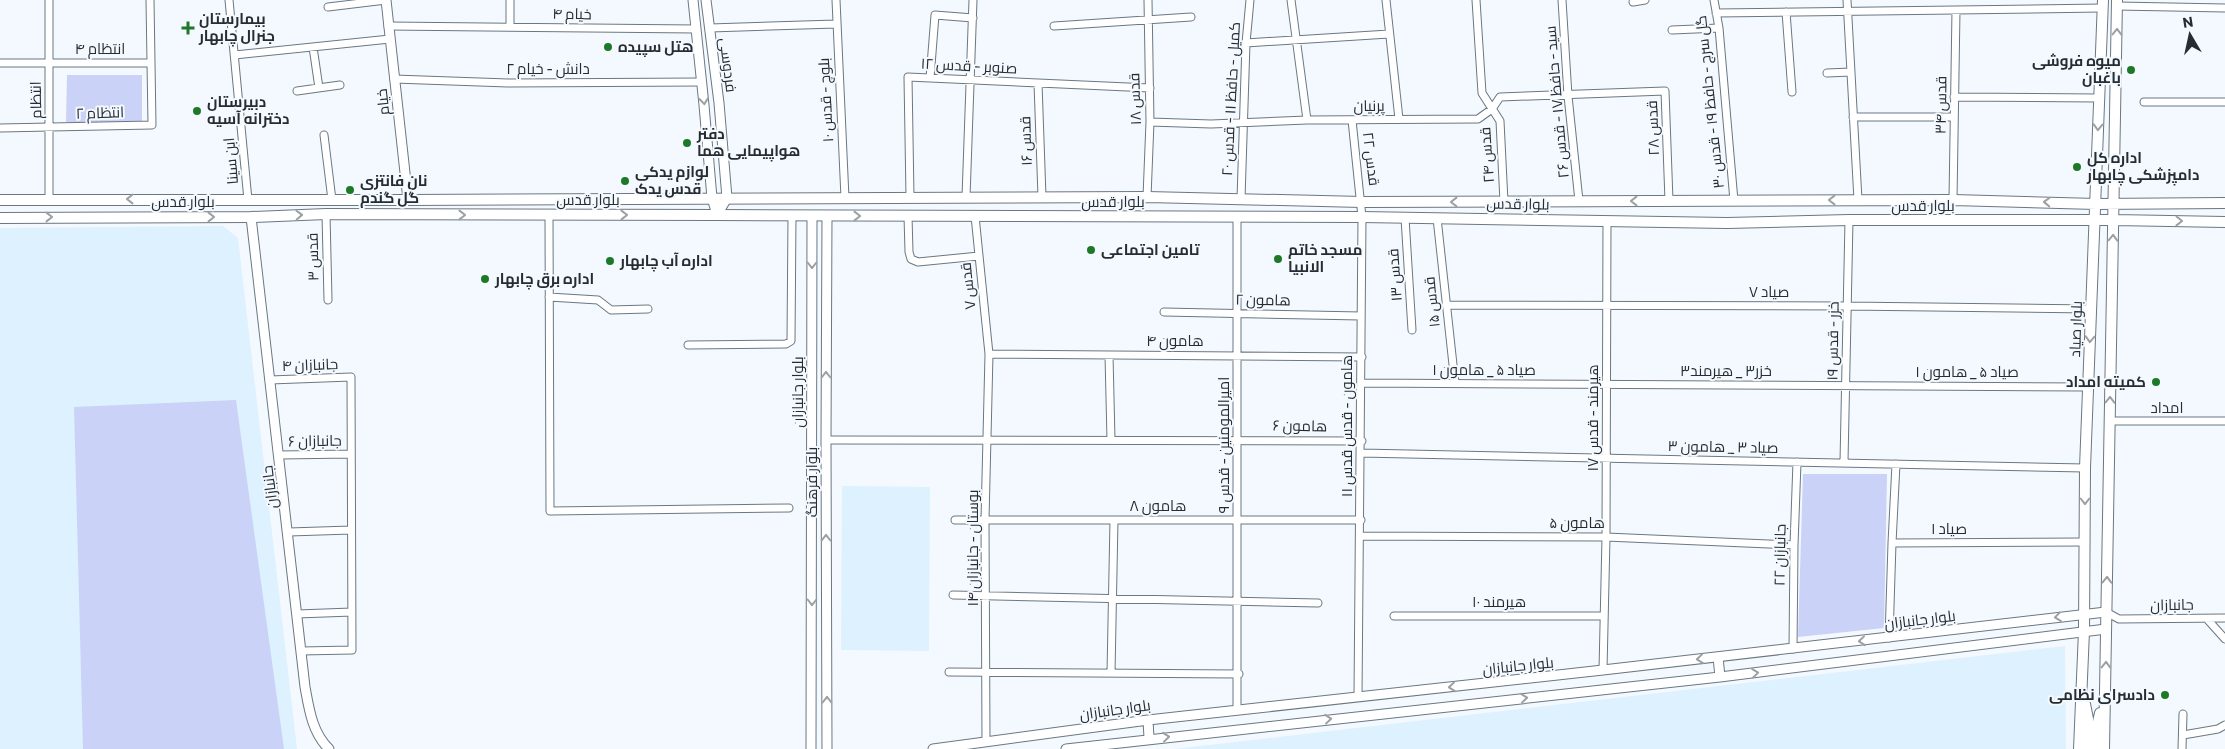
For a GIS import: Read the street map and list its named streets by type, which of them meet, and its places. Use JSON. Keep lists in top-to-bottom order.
{
  "streets": {
    "main road": ["بلوار قدس", "بلوار صیاد"],
    "street": [
      "خیام ۴",
      "انتظام ۴",
      "فردوسی",
      "صنوبر - قدس ۱۲",
      "دانش - خیام ۲",
      "قدس ۱۸",
      "کمیل - حافظ ۱۱ - قدس ۲۰",
      "انتظام",
      "بلوچ - قدس ۱۰",
      "خیام",
      "سید - حافظ ۱۷ - قدس ۲۶",
      "گل سرج - حافظ ۱۹ - قدس ۳۰",
      "قدس ۳۴",
      "پرنیان",
      "انتظام ۲",
      "قدس ۲۸",
      "قدس ۱۶",
      "قدس ۲۴",
      "قدس ۲۲",
      "ابن سینا",
      "قدس ۳",
      "قدس ۱۳",
      "قدس ۷",
      "صیاد ۷",
      "هامون ۲",
      "قدس ۱۵",
      "هامون ۴",
      "خزر - قدس ۱۹",
      "جانبازان ۴",
      "صیاد ۵ _ هامون ۱",
      "خزر۳ _ هیرمند۳",
      "بلوار جانبازان",
      "امداد",
      "هیرمند - قدس ۱۷",
      "هامون ۶",
      "هامون - قدس قدس ۱۱",
      "جانبازان ۶",
      "امیرالمومنین - قدس ۹",
      "صیاد ۳ _ هامون ۳",
      "بلوار فرهنگ",
      "جانبازان",
      "هامون ۸",
      "هامون ۵",
      "صیاد ۱",
      "بوستان - جانبازان ۱۴",
      "جانبازان ۲۲",
      "هیرمند ۱۰"
    ]
  },
  "crossings": [
    ["خیام ۴", "فردوسی"],
    ["خیام ۴", "خیام"],
    ["انتظام ۴", "انتظام"],
    ["انتظام ۴", "انتظام ۲"],
    ["فردوسی", "دانش - خیام ۲"],
    ["فردوسی", "بلوار قدس"],
    ["صنوبر - قدس ۱۲", "قدس ۱۸"],
    ["صنوبر - قدس ۱۲", "قدس ۱۶"],
    ["صنوبر - قدس ۱۲", "بلوار قدس"],
    ["دانش - خیام ۲", "خیام"],
    ["قدس ۱۸", "پرنیان"],
    ["قدس ۱۸", "بلوار قدس"],
    ["کمیل - حافظ ۱۱ - قدس ۲۰", "پرنیان"],
    ["کمیل - حافظ ۱۱ - قدس ۲۰", "بلوار قدس"],
    ["انتظام", "انتظام ۲"],
    ["انتظام", "بلوار قدس"],
    ["بلوچ - قدس ۱۰", "بلوار قدس"],
    ["خیام", "بلوار قدس"],
    ["سید - حافظ ۱۷ - قدس ۲۶", "پرنیان"],
    ["سید - حافظ ۱۷ - قدس ۲۶", "قدس ۲۸"],
    ["سید - حافظ ۱۷ - قدس ۲۶", "بلوار قدس"],
    ["گل سرج - حافظ ۱۹ - قدس ۳۰", "بلوار قدس"],
    ["قدس ۳۴", "بلوار قدس"],
    ["پرنیان", "قدس ۲۸"],
    ["پرنیان", "قدس ۲۴"],
    ["پرنیان", "قدس ۲۲"],
    ["قدس ۲۸", "بلوار قدس"],
    ["قدس ۱۶", "بلوار قدس"],
    ["قدس ۲۴", "بلوار قدس"],
    ["قدس ۲۲", "بلوار قدس"],
    ["قدس ۲۲", "هامون - قدس قدس ۱۱"],
    ["ابن سینا", "بلوار قدس"],
    ["بلوار قدس", "قدس ۳"],
    ["بلوار قدس", "قدس ۱۳"],
    ["بلوار قدس", "قدس ۷"],
    ["بلوار قدس", "قدس ۱۵"],
    ["بلوار قدس", "بلوار صیاد"],
    ["بلوار قدس", "خزر - قدس ۱۹"],
    ["بلوار قدس", "بلوار جانبازان"],
    ["بلوار قدس", "هیرمند - قدس ۱۷"],
    ["بلوار قدس", "هامون - قدس قدس ۱۱"],
    ["بلوار قدس", "امیرالمومنین - قدس ۹"],
    ["بلوار قدس", "بلوار فرهنگ"],
    ["بلوار قدس", "جانبازان"],
    ["قدس ۷", "هامون ۴"],
    ["قدس ۷", "بوستان - جانبازان ۱۴"],
    ["صیاد ۷", "قدس ۱۵"],
    ["صیاد ۷", "بلوار صیاد"],
    ["صیاد ۷", "خزر - قدس ۱۹"],
    ["صیاد ۷", "هیرمند - قدس ۱۷"],
    ["هامون ۲", "هامون - قدس قدس ۱۱"],
    ["هامون ۲", "امیرالمومنین - قدس ۹"],
    ["قدس ۱۵", "صیاد ۵ _ هامون ۱"],
    ["بلوار صیاد", "صیاد ۵ _ هامون ۱"],
    ["بلوار صیاد", "بلوار جانبازان"],
    ["بلوار صیاد", "صیاد ۳ _ هامون ۳"],
    ["بلوار صیاد", "صیاد ۱"],
    ["هامون ۴", "هامون - قدس قدس ۱۱"],
    ["هامون ۴", "امیرالمومنین - قدس ۹"],
    ["هامون ۴", "بوستان - جانبازان ۱۴"],
    ["خزر - قدس ۱۹", "صیاد ۵ _ هامون ۱"],
    ["خزر - قدس ۱۹", "خزر۳ _ هیرمند۳"],
    ["خزر - قدس ۱۹", "صیاد ۳ _ هامون ۳"],
    ["جانبازان ۴", "جانبازان ۶"],
    ["جانبازان ۴", "جانبازان"],
    ["صیاد ۵ _ هامون ۱", "خزر۳ _ هیرمند۳"],
    ["صیاد ۵ _ هامون ۱", "هیرمند - قدس ۱۷"],
    ["صیاد ۵ _ هامون ۱", "هامون - قدس قدس ۱۱"],
    ["خزر۳ _ هیرمند۳", "هیرمند - قدس ۱۷"],
    ["بلوار جانبازان", "هیرمند - قدس ۱۷"],
    ["بلوار جانبازان", "هامون - قدس قدس ۱۱"],
    ["بلوار جانبازان", "امیرالمومنین - قدس ۹"],
    ["بلوار جانبازان", "بوستان - جانبازان ۱۴"],
    ["بلوار جانبازان", "جانبازان ۲۲"],
    ["هیرمند - قدس ۱۷", "صیاد ۳ _ هامون ۳"],
    ["هیرمند - قدس ۱۷", "هامون ۵"],
    ["هیرمند - قدس ۱۷", "هیرمند ۱۰"],
    ["هامون ۶", "هامون - قدس قدس ۱۱"],
    ["هامون ۶", "امیرالمومنین - قدس ۹"],
    ["هامون ۶", "بلوار فرهنگ"],
    ["هامون ۶", "بوستان - جانبازان ۱۴"],
    ["هامون - قدس قدس ۱۱", "صیاد ۳ _ هامون ۳"],
    ["هامون - قدس قدس ۱۱", "هامون ۸"],
    ["هامون - قدس قدس ۱۱", "هامون ۵"],
    ["جانبازان ۶", "جانبازان"],
    ["امیرالمومنین - قدس ۹", "هامون ۸"],
    ["صیاد ۳ _ هامون ۳", "جانبازان ۲۲"],
    ["هامون ۸", "بوستان - جانبازان ۱۴"],
    ["هامون ۵", "جانبازان ۲۲"]
  ],
  "one_way": ["بلوار فرهنگ"],
  "places": {
    "health": ["بیمارستان جنرال چابهار"],
    "other": [
      "هتل سپیده",
      "میوه فروشی باغبان",
      "دبیرستان دخترانه آسیه",
      "دفتر هواپیمایی هما",
      "اداره کل دامپزشکی چابهار",
      "لوازم یدکی قدس یدک",
      "نان فانتزی گل گندم",
      "تامین اجتماعی",
      "مسجد خاتم الانبیا",
      "اداره آب چابهار",
      "اداره برق چابهار",
      "کمیته امداد",
      "دادسرای نظامی"
    ]
  },
  "north": "top"
}
